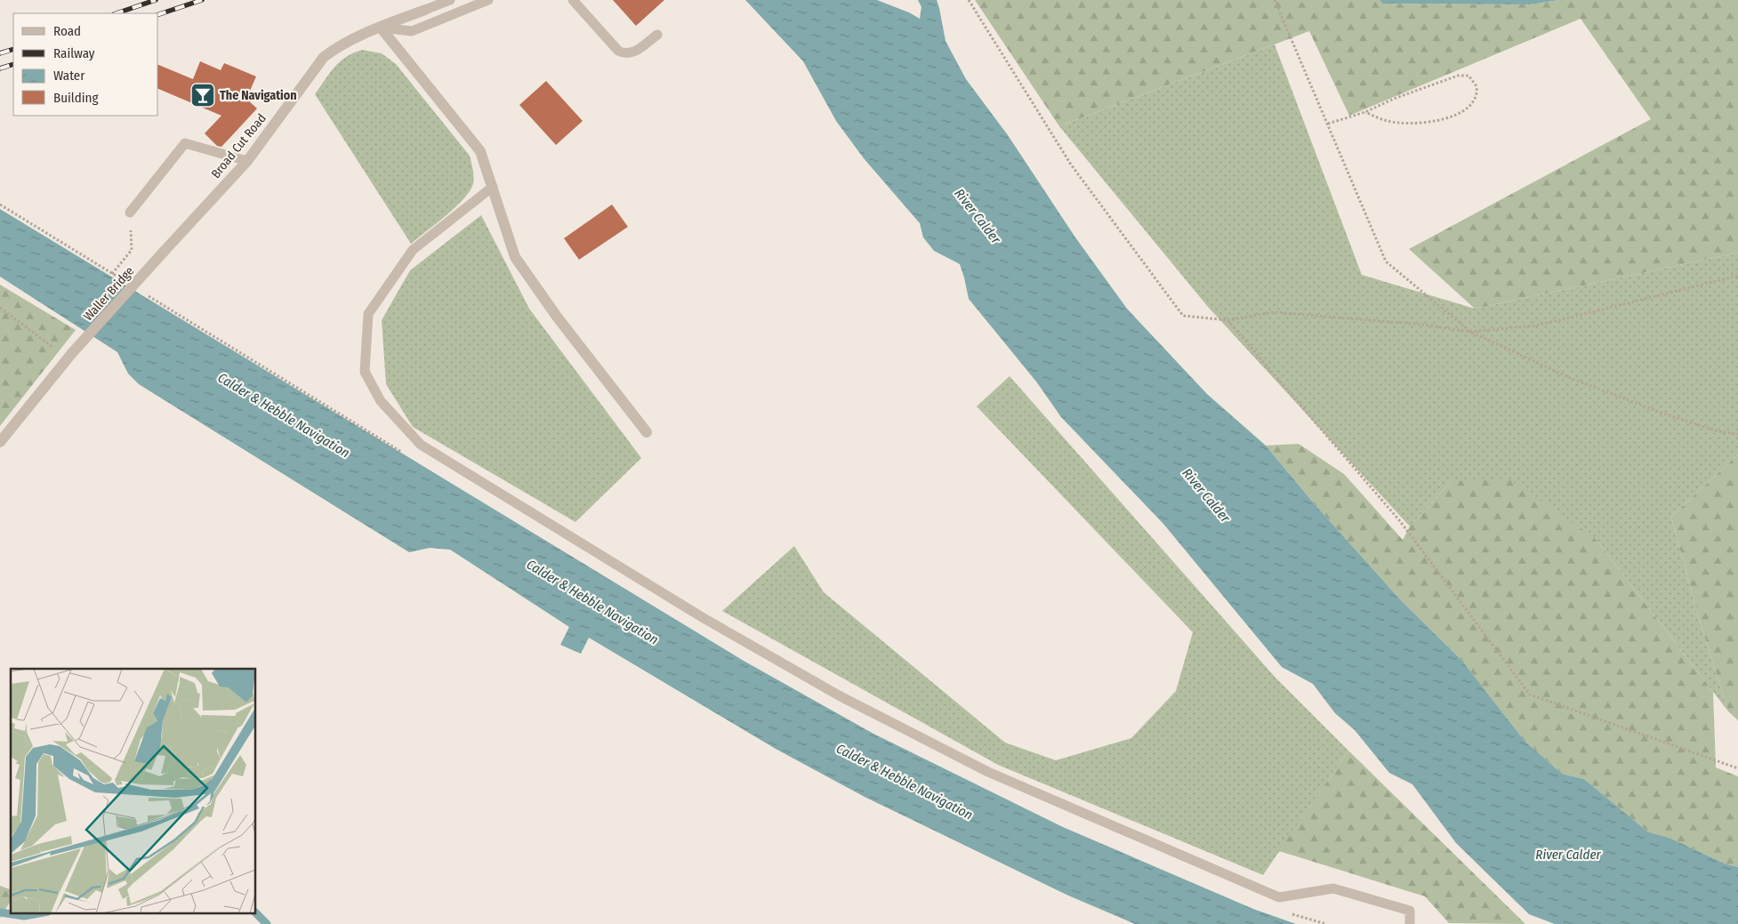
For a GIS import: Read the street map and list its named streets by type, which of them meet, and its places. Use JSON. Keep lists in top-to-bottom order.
{
  "streets": {
    "street": ["Broad Cut Road", "Waller Bridge"]
  },
  "crossings": [
    ["Broad Cut Road", "Waller Bridge"]
  ],
  "water": ["River Calder", "Calder & Hebble Navigation"],
  "places": {
    "bar": ["The Navigation"]
  },
  "legend": [
    "Road",
    "Railway",
    "Water",
    "Building"
  ]
}
